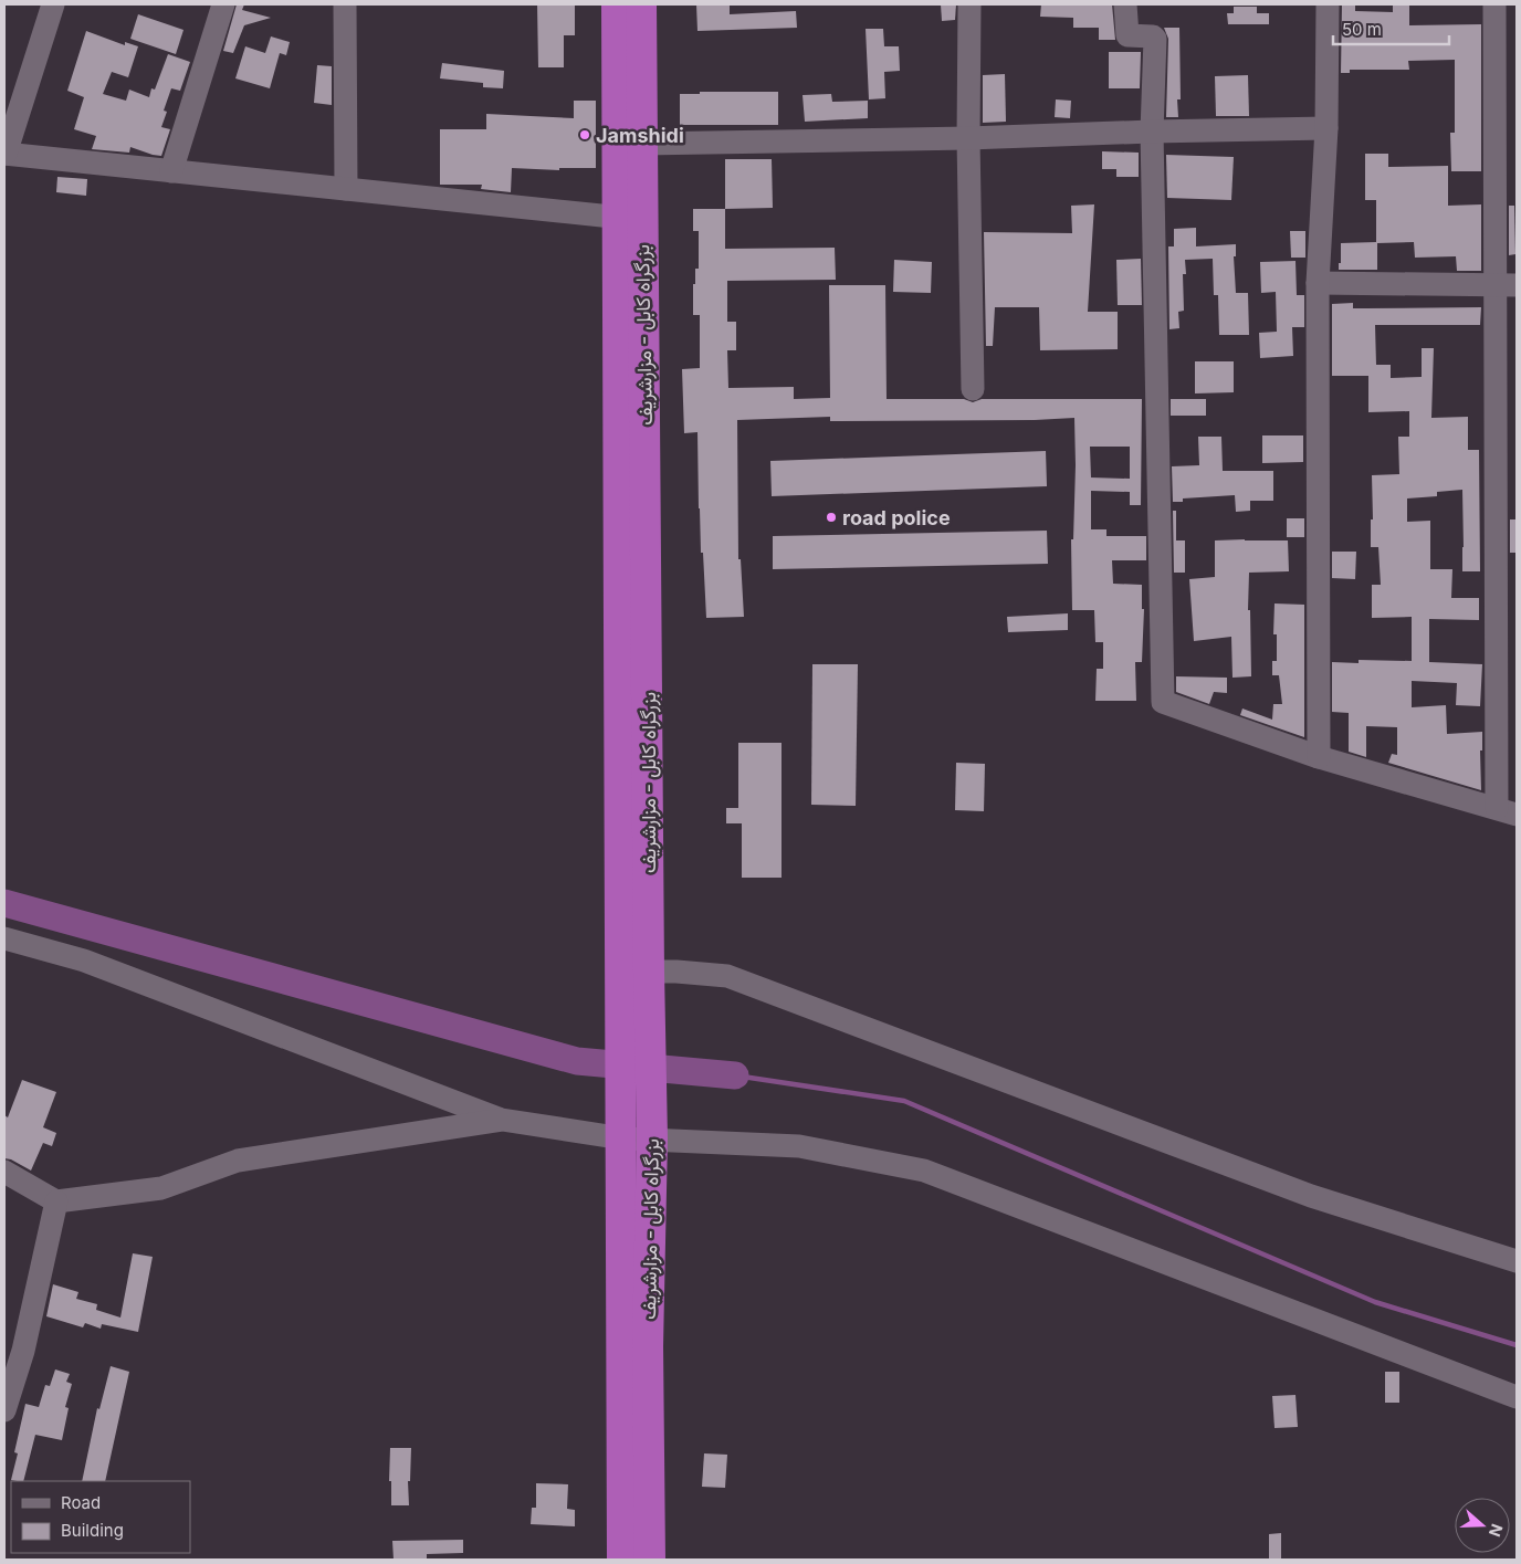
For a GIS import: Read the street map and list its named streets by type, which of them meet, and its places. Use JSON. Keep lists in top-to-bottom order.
{
  "streets": {
    "highway": ["بزرگراه کابل - مزارشریف"]
  },
  "places": ["Jamshidi", "road police"],
  "legend": ["Road", "Building"],
  "scale_bar": "50 m",
  "north": "right"
}
